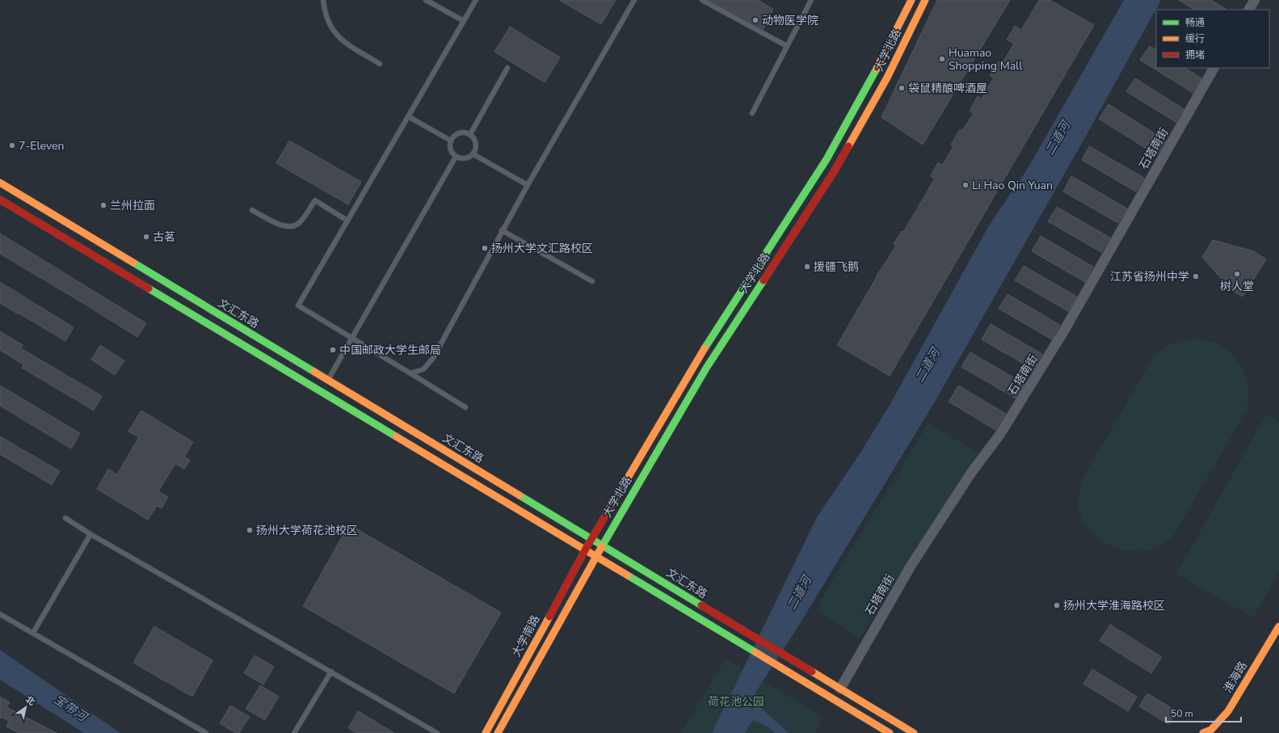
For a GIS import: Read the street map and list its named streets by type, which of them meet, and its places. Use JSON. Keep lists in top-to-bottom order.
{
  "streets": {
    "main road": [
      "大学北路",
      "文汇东路",
      "大学南路",
      "淮海路"
    ],
    "street": ["石塔南街"]
  },
  "crossings": [
    ["大学北路", "文汇东路"],
    ["大学北路", "大学南路"],
    ["石塔南街", "文汇东路"],
    ["文汇东路", "大学南路"]
  ],
  "water": ["二道河", "宝带河"],
  "parks": ["荷花池公园"],
  "places": [
    "动物医学院",
    "Huamao Shopping Mall",
    "袋鼠精酿啤酒屋",
    "7-Eleven",
    "Li Hao Qin Yuan",
    "兰州拉面",
    "古茗",
    "扬州大学文汇路校区",
    "援疆飞鹅",
    "树人堂",
    "江苏省扬州中学",
    "中国邮政大学生邮局",
    "扬州大学荷花池校区",
    "扬州大学淮海路校区"
  ],
  "legend": ["畅通", "缓行", "拥堵"],
  "scale_bar": "50 m",
  "north": "top right"
}
